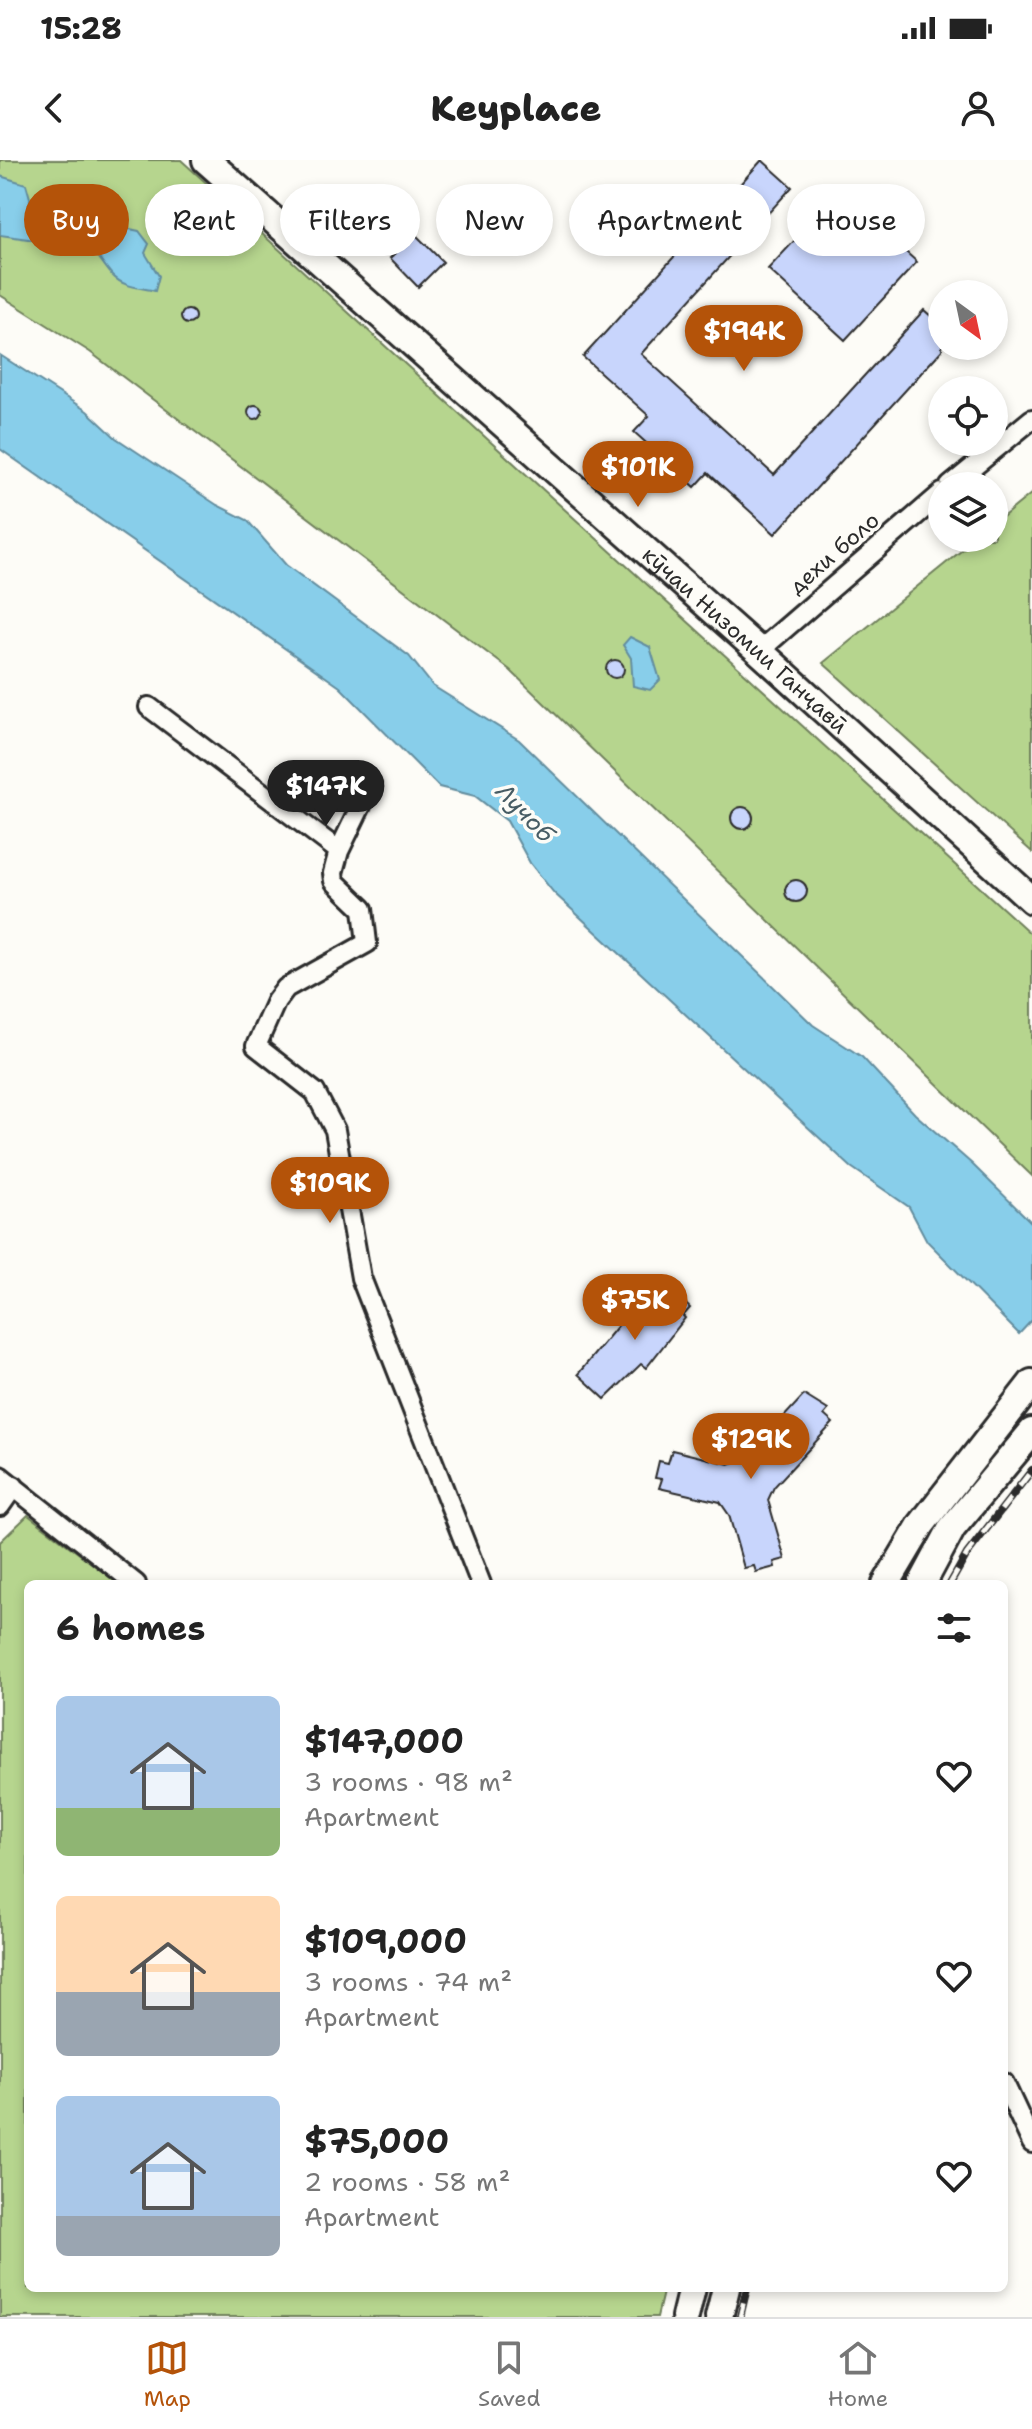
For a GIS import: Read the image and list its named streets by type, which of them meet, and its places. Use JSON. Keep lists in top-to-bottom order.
{
  "streets": {
    "street": ["дехи боло", "кӯчаи Низомии Ганҷавӣ"]
  },
  "crossings": [
    ["дехи боло", "кӯчаи Низомии Ганҷавӣ"]
  ],
  "water": ["Лучоб"],
  "north": "bottom right",
  "page": {
    "status": "15:28",
    "header": "Keyplace",
    "chip": [
      "Buy",
      "Rent",
      "Filters",
      "New",
      "Apartment",
      "House"
    ],
    "price": [
      "$194K",
      "$101K",
      "$147K",
      "$109K",
      "$75K",
      "$129K"
    ],
    "heading": "6 homes",
    "list": [
      {
        "name": "$147,000",
        "note": "3 rooms · 98 m² · Apartment"
      },
      {
        "name": "$109,000",
        "note": "3 rooms · 74 m² · Apartment"
      },
      {
        "name": "$75,000",
        "note": "2 rooms · 58 m² · Apartment"
      }
    ],
    "tabs": ["Map", "Saved", "Home"]
  }
}
